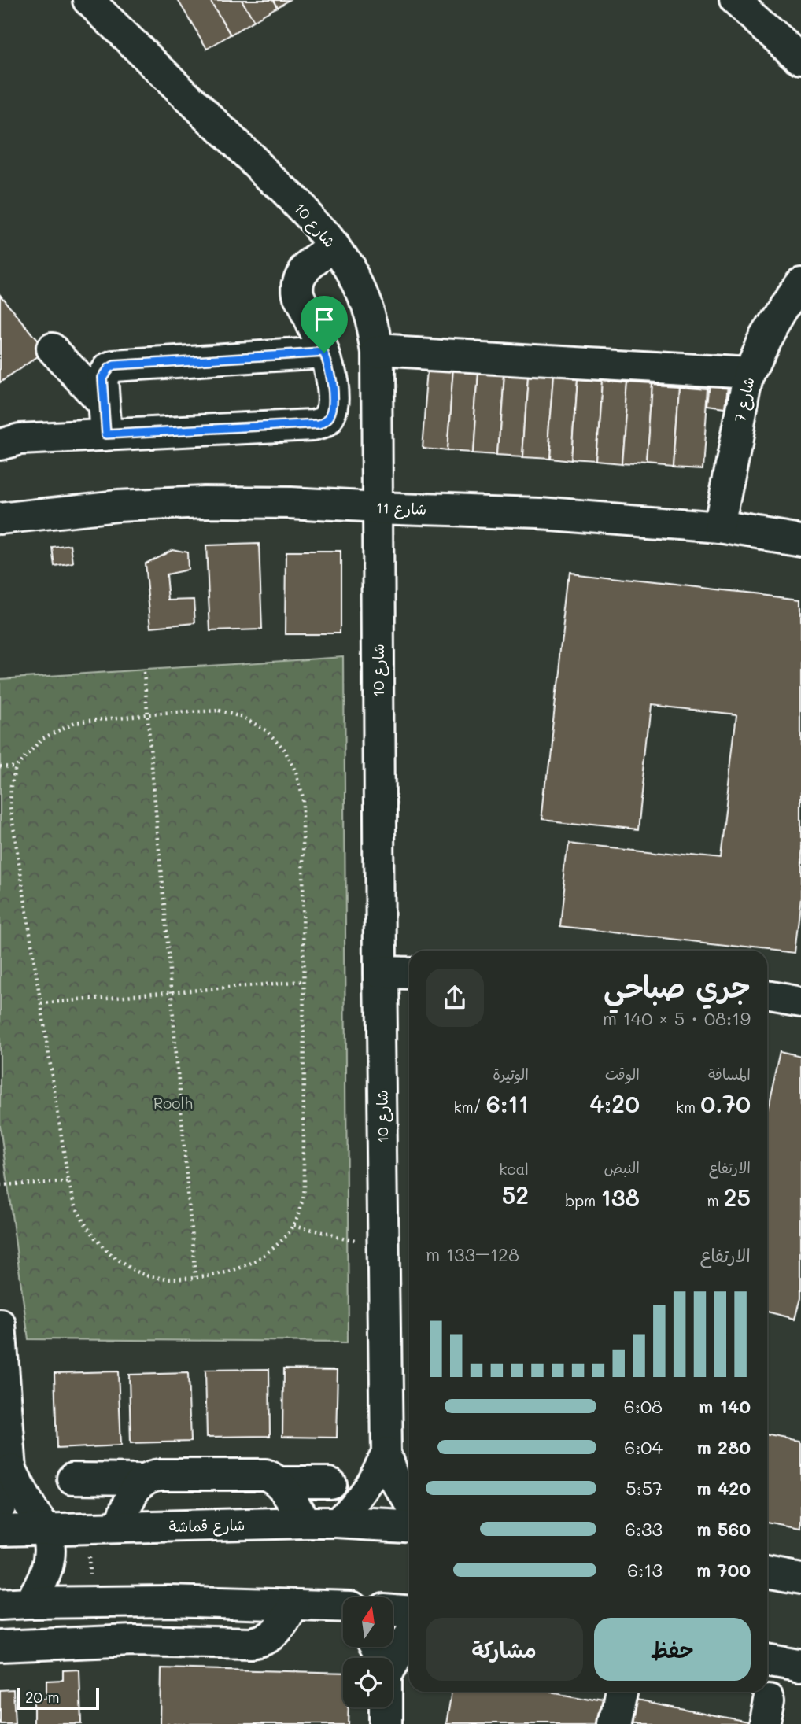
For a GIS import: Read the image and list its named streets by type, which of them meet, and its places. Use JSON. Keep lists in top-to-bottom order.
{
  "streets": {
    "street": [
      "شارع 10",
      "شارع 7",
      "شارع 11",
      "شارع قماشة"
    ]
  },
  "crossings": [
    ["شارع 10", "شارع 11"],
    ["شارع 10", "شارع قماشة"],
    ["شارع 7", "شارع 11"]
  ],
  "parks": ["Roolh"],
  "scale_bar": "20 m",
  "north": "top",
  "page": {
    "heading": ["جري صباحي", "08:19 · 5 × 140 m"],
    "stats": [
      ["المسافة", "0.70 km"],
      ["الوقت", "4:20"],
      ["الوتيرة", "6:11 /km"],
      ["الارتفاع", "25 m"],
      ["النبض", "138 bpm"],
      ["kcal", "52"]
    ],
    "chart": ["الارتفاع", "128–133 m"],
    "list": [
      {
        "name": "140 m",
        "note": "6:08"
      },
      {
        "name": "280 m",
        "note": "6:04"
      },
      {
        "name": "420 m",
        "note": "5:57"
      },
      {
        "name": "560 m",
        "note": "6:33"
      },
      {
        "name": "700 m",
        "note": "6:13"
      }
    ],
    "buttons": ["حفظ", "مشاركة"],
    "scale": "20 m"
  }
}
